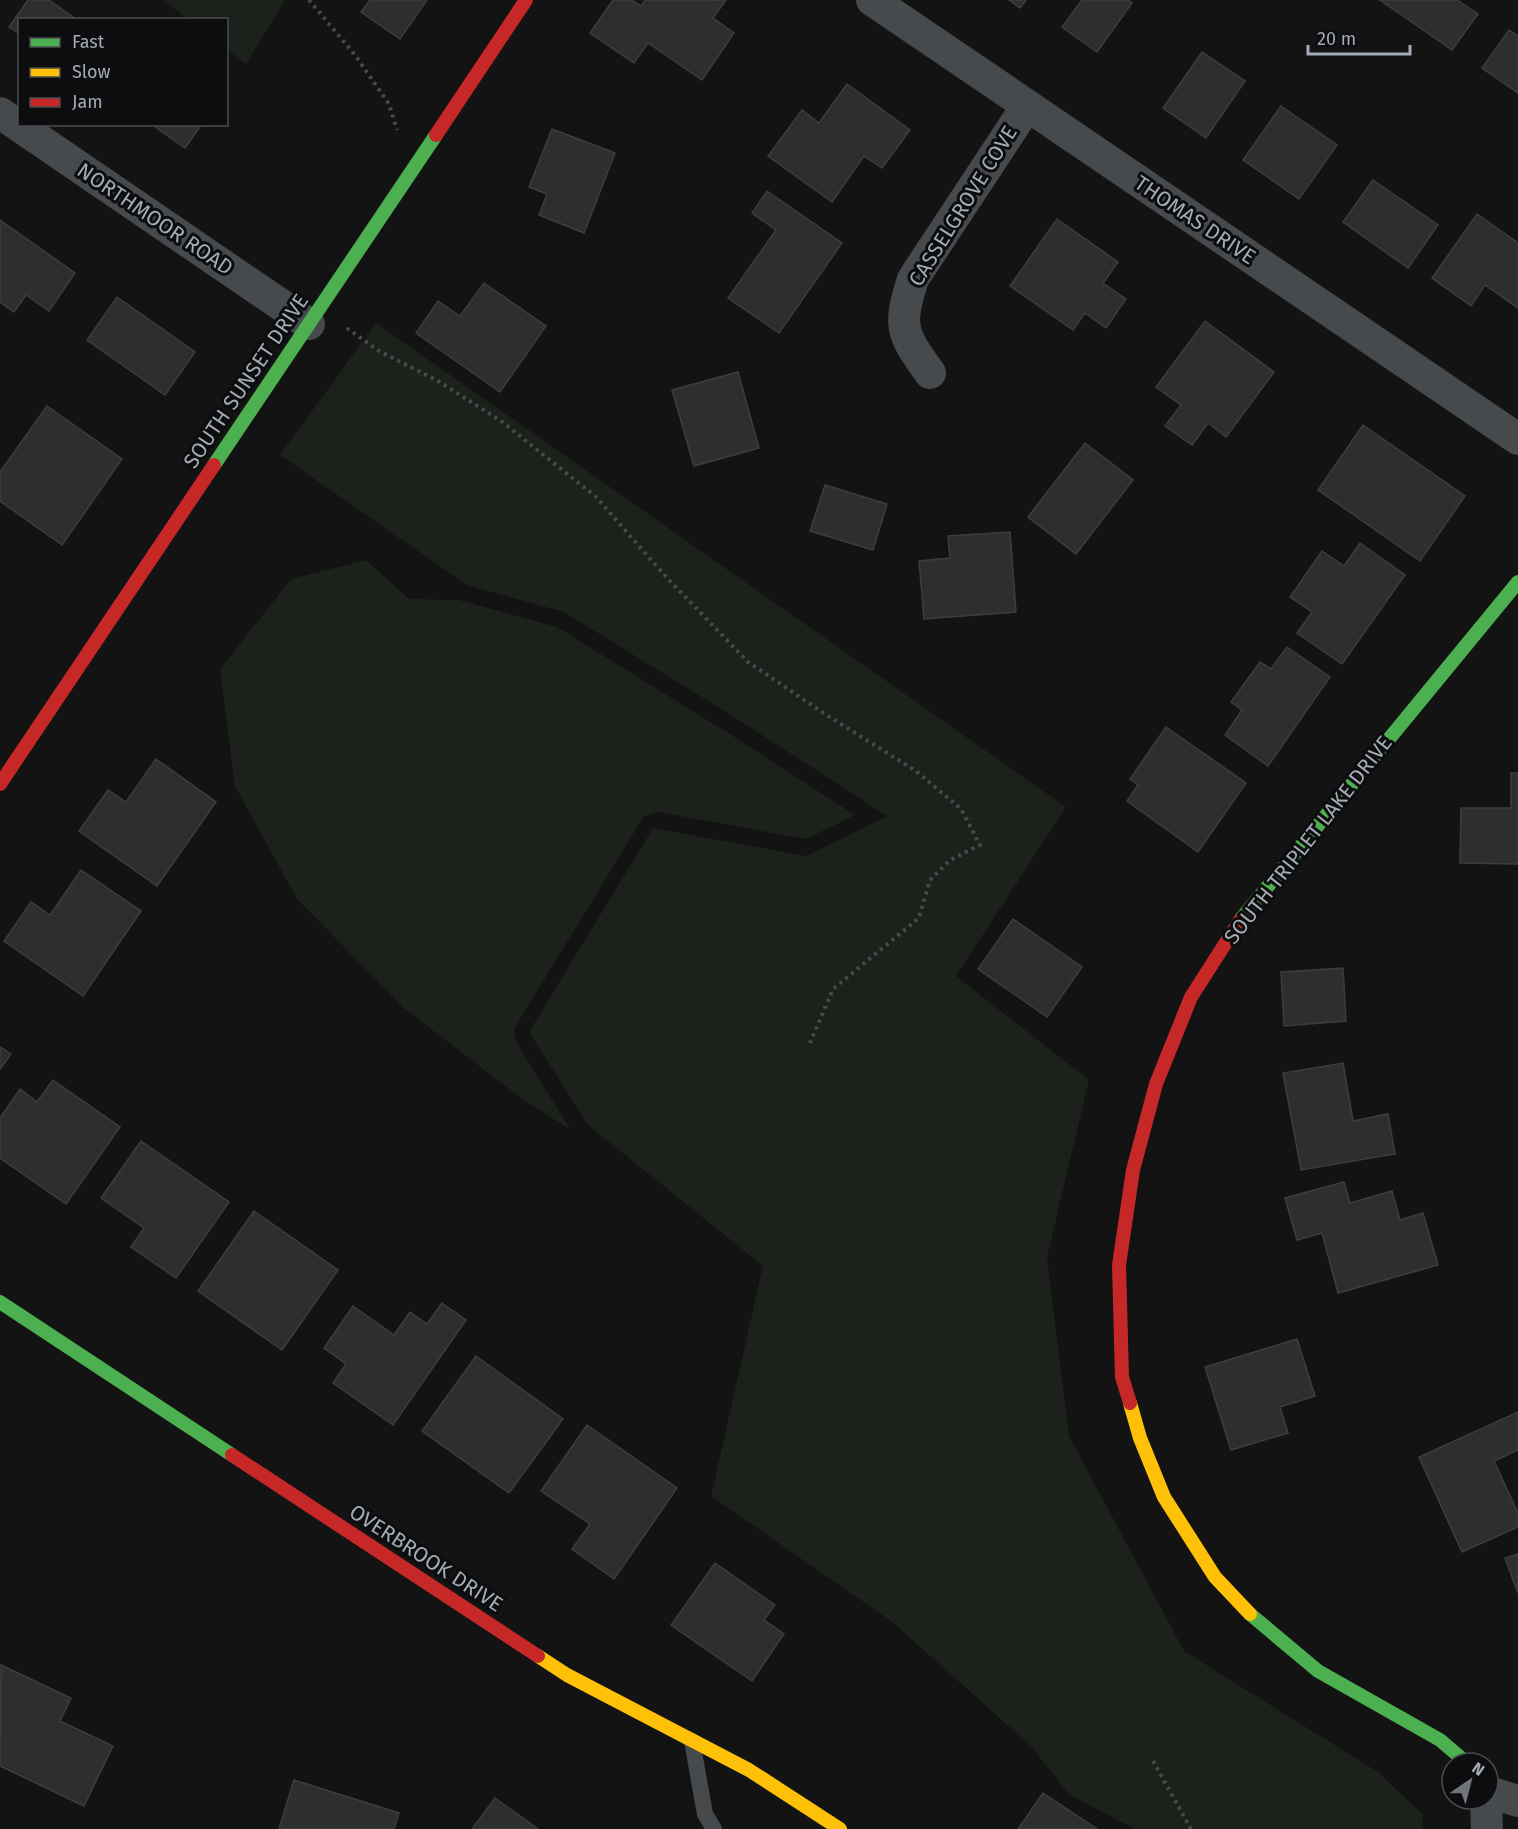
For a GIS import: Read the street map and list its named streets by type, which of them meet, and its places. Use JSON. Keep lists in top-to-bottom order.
{
  "streets": {
    "street": [
      "CASSELGROVE COVE",
      "NORTHMOOR ROAD",
      "THOMAS DRIVE",
      "SOUTH SUNSET DRIVE",
      "SOUTH TRIPLET LAKE DRIVE",
      "OVERBROOK DRIVE"
    ]
  },
  "crossings": [
    ["CASSELGROVE COVE", "THOMAS DRIVE"],
    ["NORTHMOOR ROAD", "SOUTH SUNSET DRIVE"]
  ],
  "legend": ["Fast", "Slow", "Jam"],
  "scale_bar": "20 m",
  "north": "top right"
}
